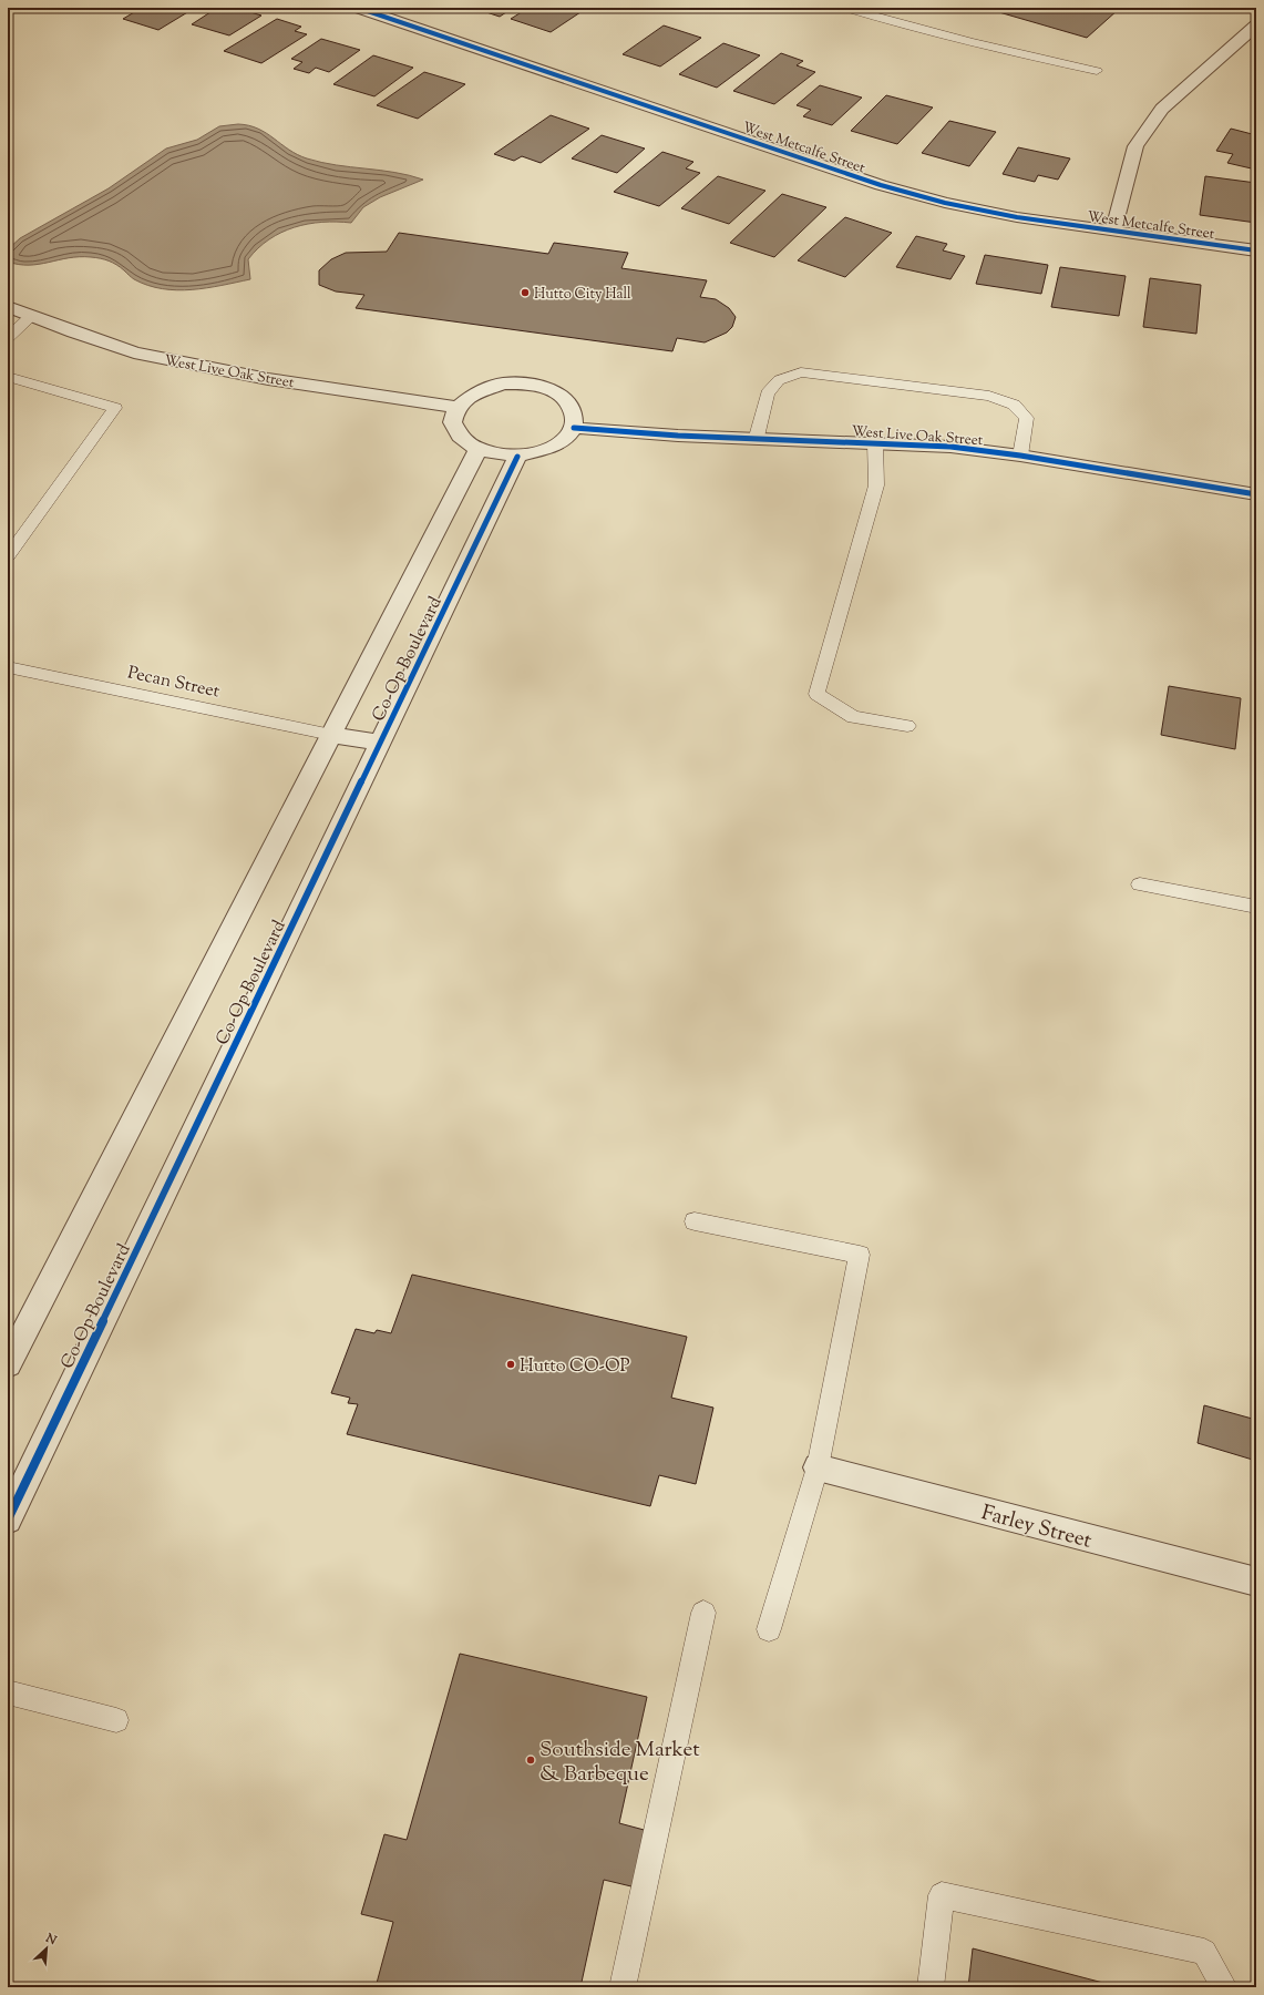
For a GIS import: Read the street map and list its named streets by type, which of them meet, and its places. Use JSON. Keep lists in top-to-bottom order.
{
  "streets": {
    "street": [
      "West Metcalfe Street",
      "West Live Oak Street",
      "Co-Op Boulevard",
      "Farley Street"
    ],
    "lane": ["Pecan Street"]
  },
  "crossings": [
    ["West Live Oak Street", "Co-Op Boulevard"],
    ["Co-Op Boulevard", "Pecan Street"]
  ],
  "places": ["Hutto City Hall", "Hutto CO-OP", "Southside Market & Barbeque"],
  "north": "top right"
}
